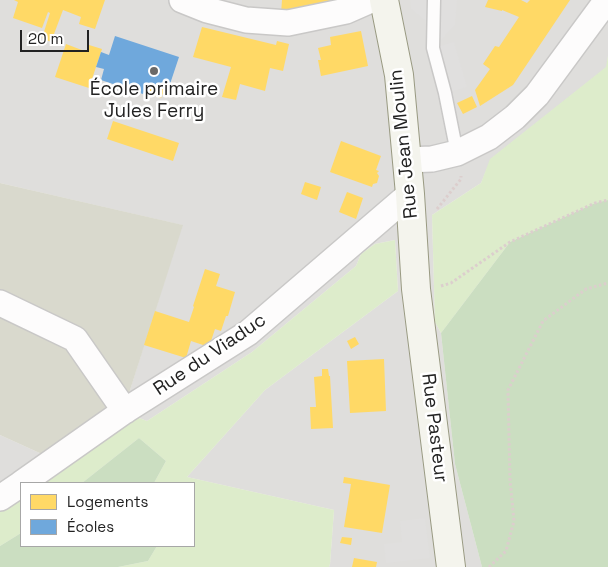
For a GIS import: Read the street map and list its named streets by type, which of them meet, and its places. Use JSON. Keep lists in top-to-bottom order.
{
  "streets": {
    "main road": ["Rue Jean Moulin", "Rue Pasteur"],
    "street": ["Rue du Viaduc"]
  },
  "crossings": [
    ["Rue Jean Moulin", "Rue du Viaduc"],
    ["Rue Jean Moulin", "Rue Pasteur"]
  ],
  "places": ["École primaire Jules Ferry"],
  "legend": ["Logements", "Écoles"],
  "scale_bar": "20 m"
}
